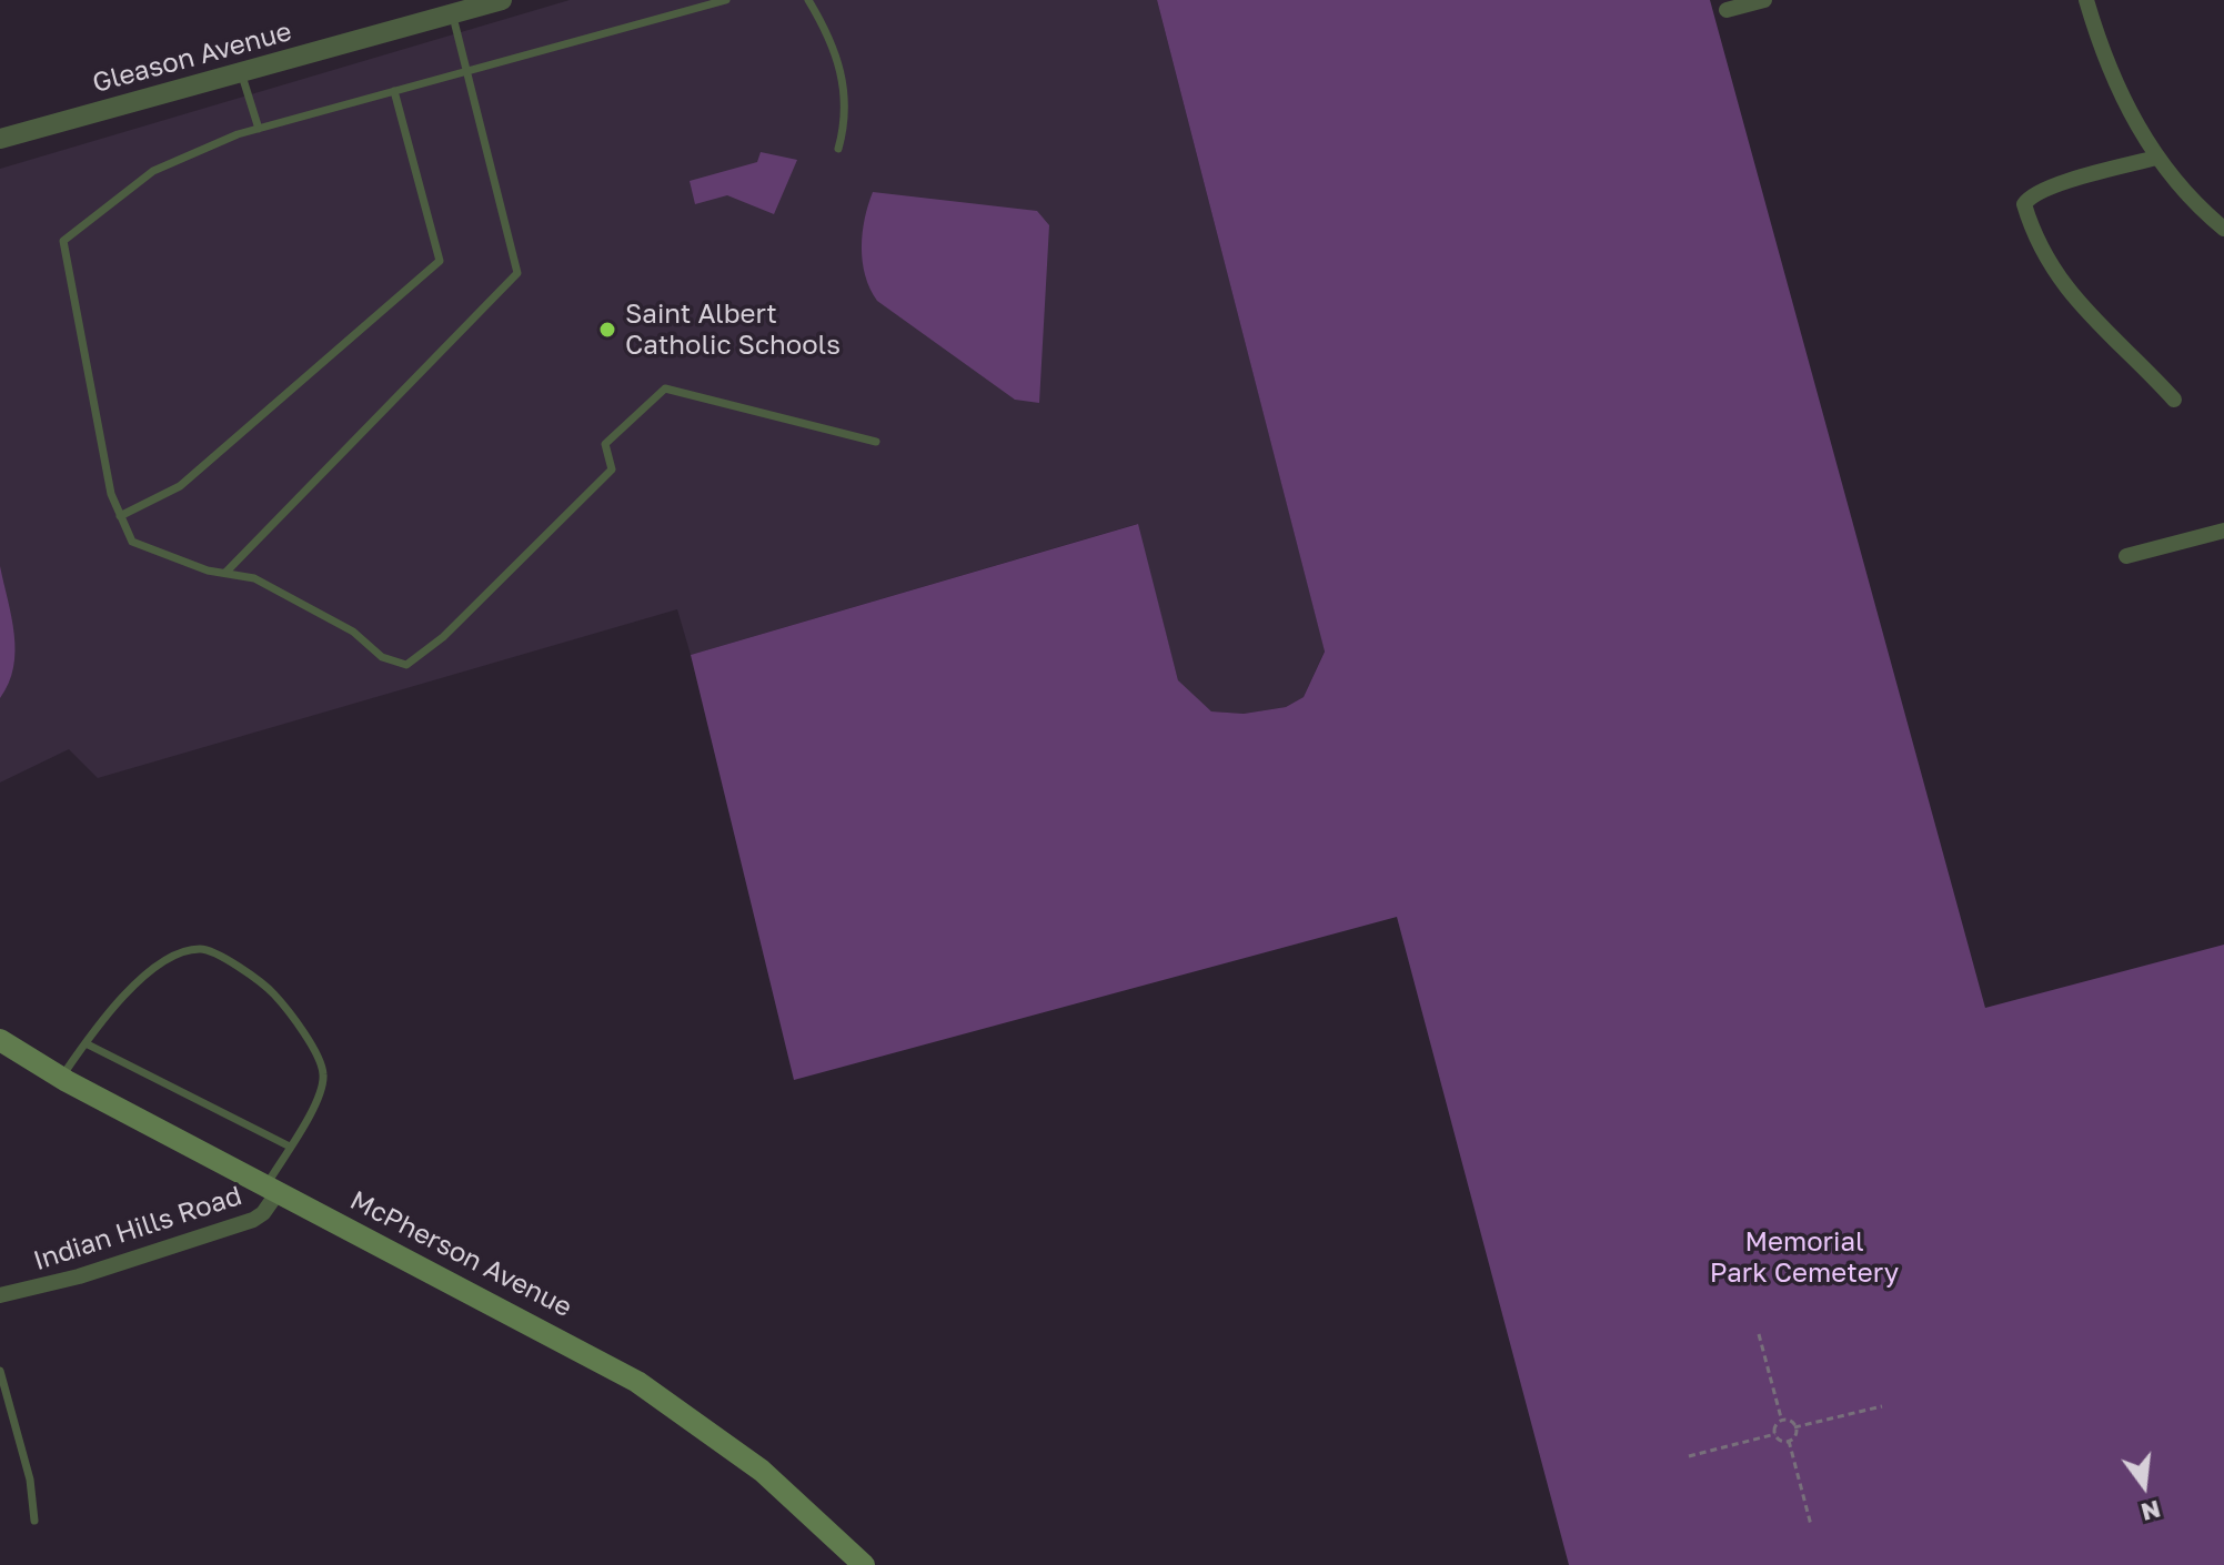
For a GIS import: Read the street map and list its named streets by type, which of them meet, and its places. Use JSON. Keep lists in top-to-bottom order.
{
  "streets": {
    "main road": ["McPherson Avenue"],
    "street": ["Gleason Avenue", "Indian Hills Road"]
  },
  "crossings": [
    ["Indian Hills Road", "McPherson Avenue"]
  ],
  "parks": ["Memorial Park Cemetery"],
  "places": ["Saint Albert Catholic Schools"],
  "north": "bottom"
}
